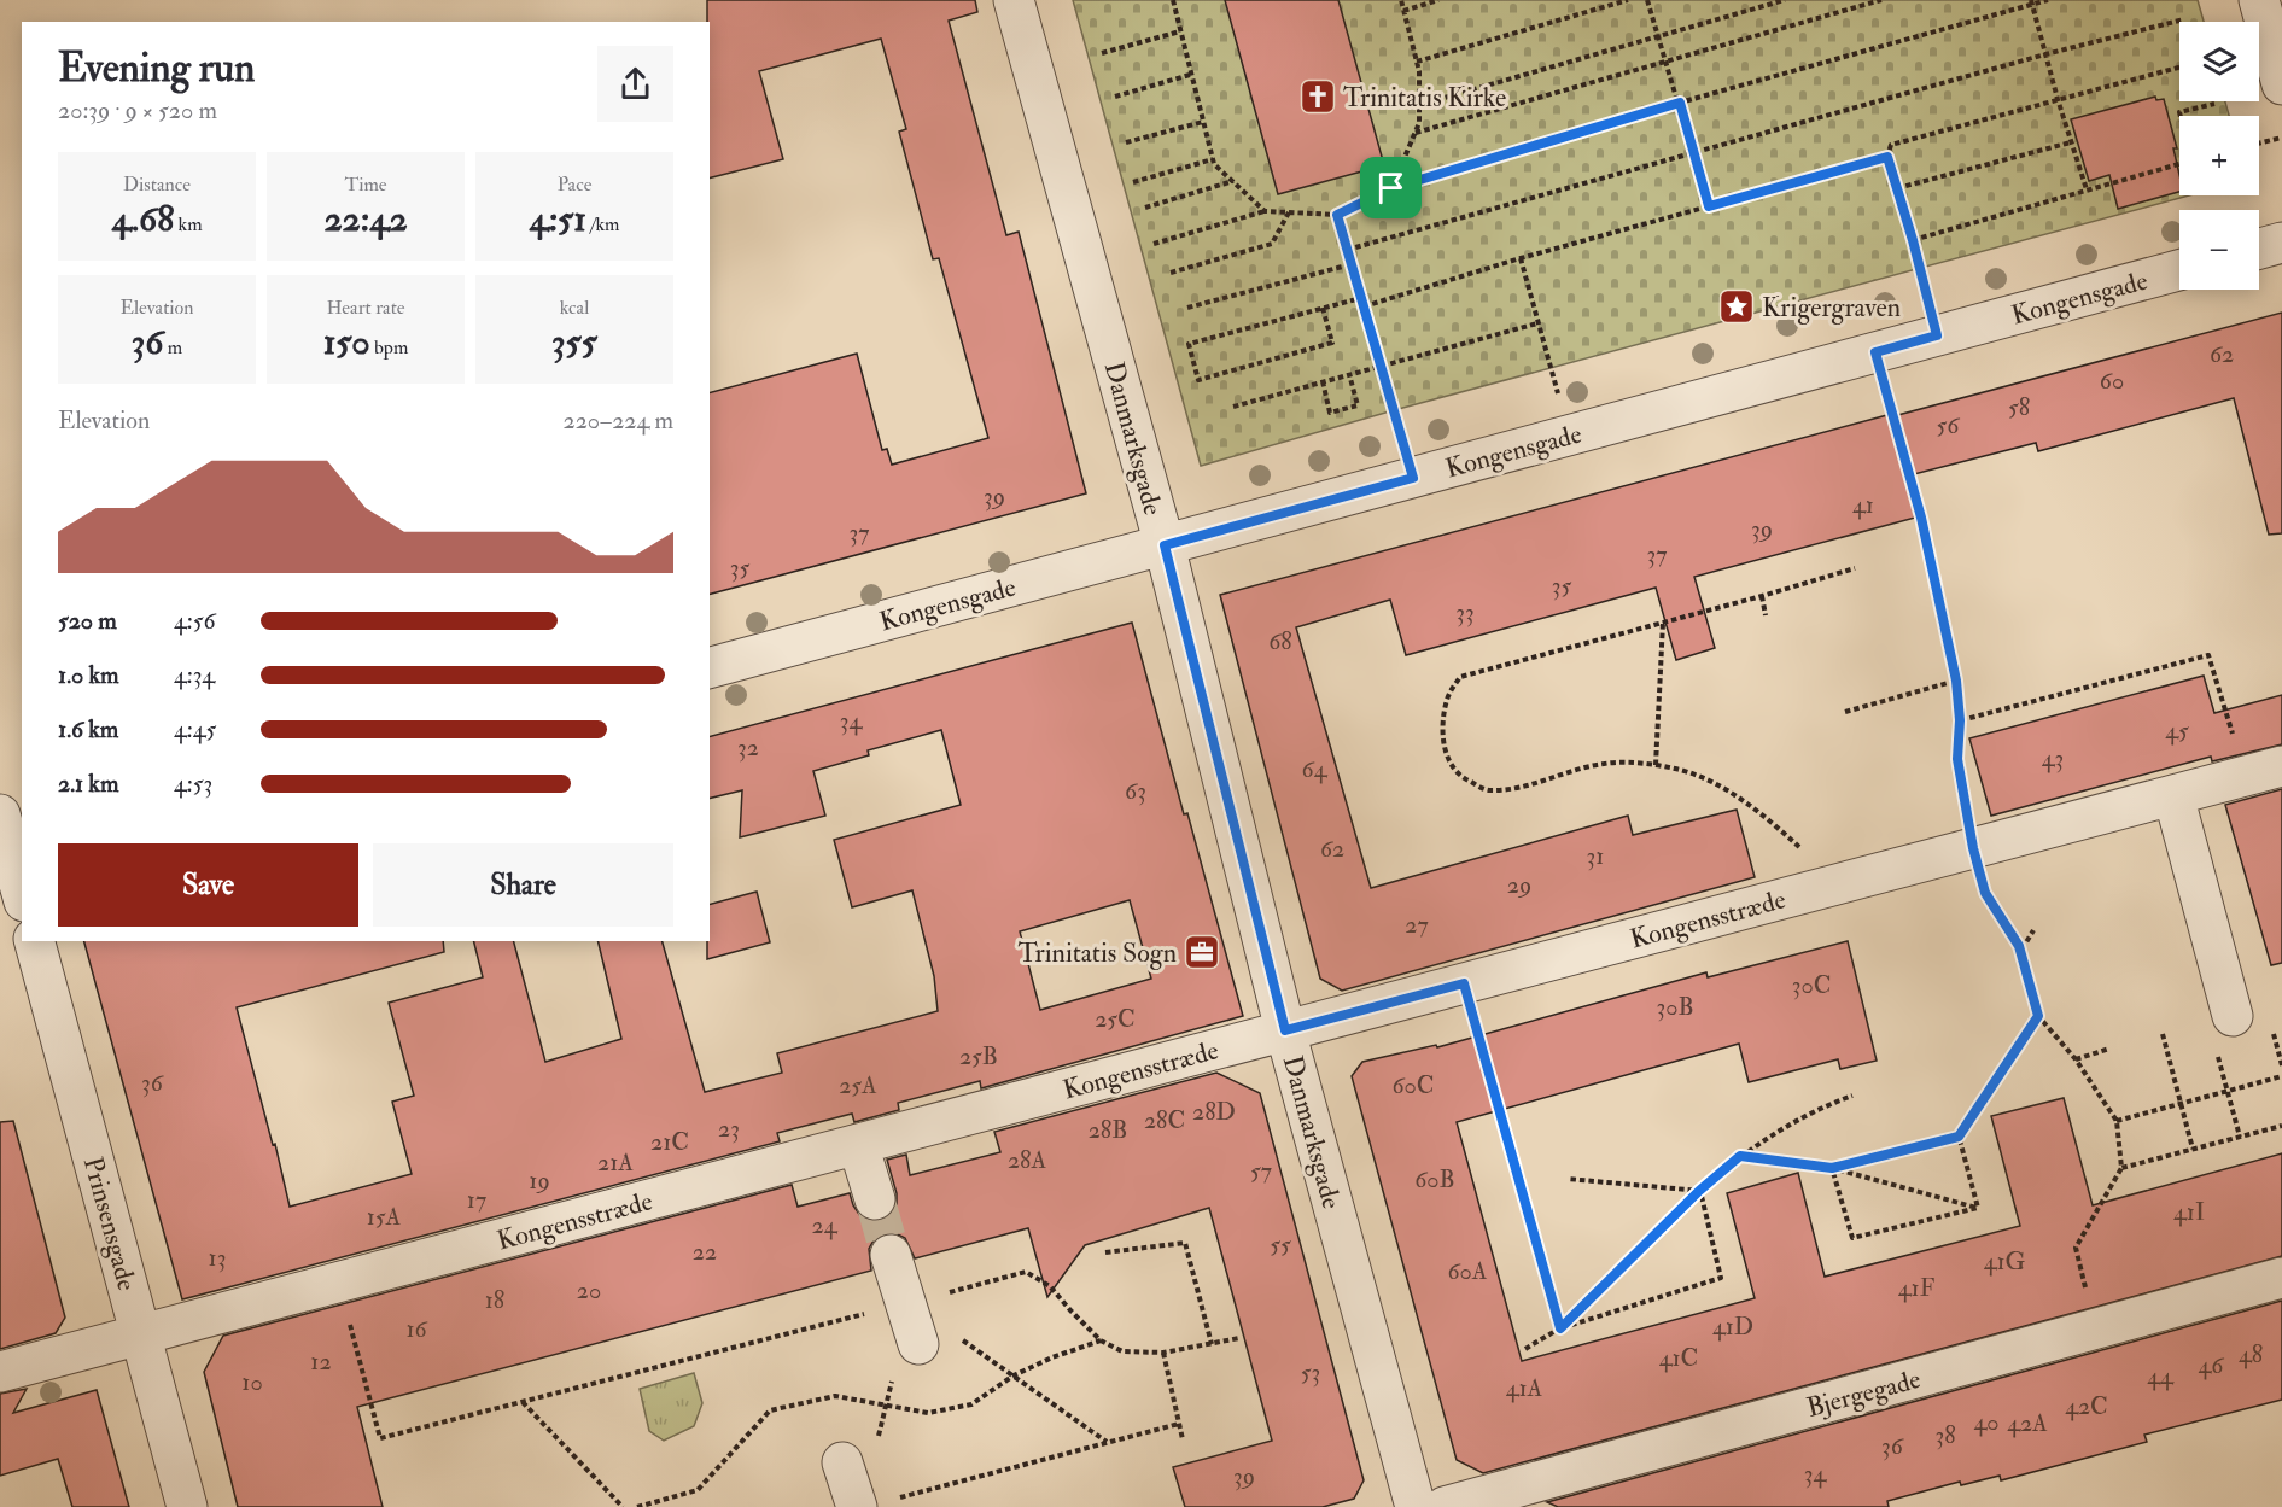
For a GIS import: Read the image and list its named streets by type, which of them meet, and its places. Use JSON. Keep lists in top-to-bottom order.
{
  "streets": {
    "street": [
      "Kongensgade",
      "Danmarksgade",
      "Kongensstræde",
      "Prinsensgade",
      "Bjergegade"
    ]
  },
  "crossings": [
    ["Kongensgade", "Danmarksgade"],
    ["Danmarksgade", "Kongensstræde"],
    ["Kongensstræde", "Prinsensgade"]
  ],
  "places": {
    "church": ["Trinitatis Kirke"],
    "place": ["Krigergraven"],
    "office": ["Trinitatis Sogn"]
  },
  "house_numbers": [
    "62",
    "60",
    "58",
    "56",
    "39",
    "41",
    "39",
    "37",
    "37",
    "35",
    "35",
    "33",
    "68",
    "34",
    "45",
    "32",
    "43",
    "64",
    "63",
    "62",
    "31",
    "29",
    "27",
    "30C",
    "30B",
    "25C",
    "25B",
    "36",
    "25A",
    "60C",
    "28D",
    "28C",
    "23",
    "28B",
    "21C",
    "28A",
    "21A",
    "57",
    "60B",
    "19",
    "17",
    "41I",
    "15A",
    "24",
    "55",
    "22",
    "13",
    "41G",
    "60A",
    "41F",
    "20",
    "18",
    "41D",
    "16",
    "48",
    "41C",
    "12",
    "46",
    "53",
    "44",
    "10",
    "41A",
    "42C",
    "40",
    "42A",
    "38",
    "36",
    "34",
    "39"
  ],
  "page": {
    "map_buttons": ["+", "−"],
    "heading": ["Evening run", "20:39 · 9 × 520 m"],
    "stats": [
      ["Distance", "4.68 km"],
      ["Time", "22:42"],
      ["Pace", "4:51 /km"],
      ["Elevation", "36 m"],
      ["Heart rate", "150 bpm"],
      ["kcal", "355"]
    ],
    "chart": ["Elevation", "220–224 m"],
    "list": [
      {
        "name": "520 m",
        "note": "4:56"
      },
      {
        "name": "1.0 km",
        "note": "4:34"
      },
      {
        "name": "1.6 km",
        "note": "4:45"
      },
      {
        "name": "2.1 km",
        "note": "4:53"
      }
    ],
    "buttons": ["Save", "Share"]
  }
}
